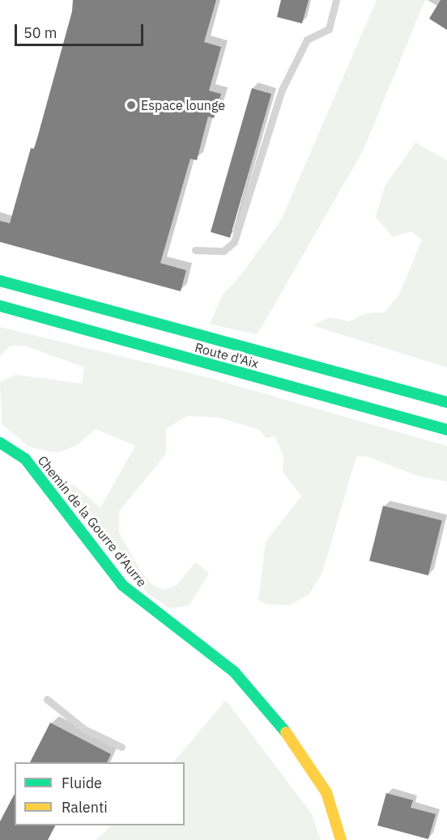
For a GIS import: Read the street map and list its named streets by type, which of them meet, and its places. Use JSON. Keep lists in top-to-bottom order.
{
  "streets": {
    "main road": ["Route d'Aix", "Chemin de la Gourre d'Aurre"]
  },
  "places": ["Espace lounge"],
  "legend": ["Fluide", "Ralenti"],
  "scale_bar": "50 m"
}
